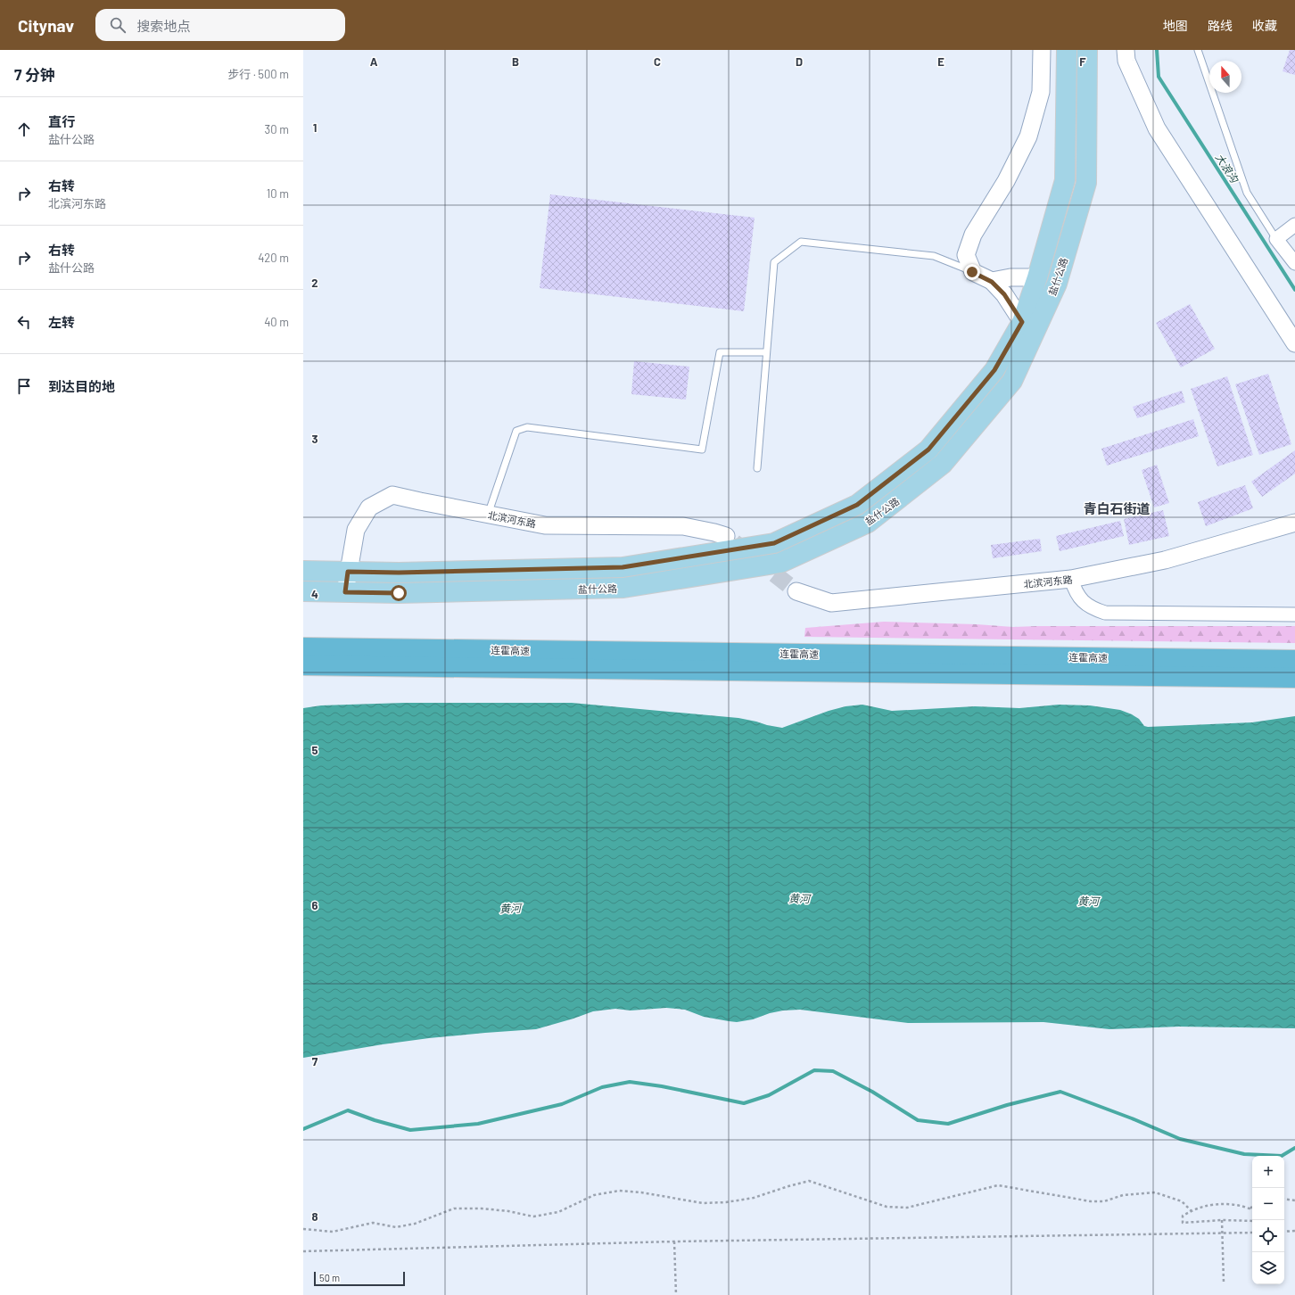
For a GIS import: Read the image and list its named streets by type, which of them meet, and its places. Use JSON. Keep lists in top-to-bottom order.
{
  "streets": {
    "highway": ["连霍高速"],
    "main road": ["盐什公路"],
    "street": ["北滨河东路"]
  },
  "crossings": [
    ["盐什公路", "北滨河东路"]
  ],
  "districts": ["青白石街道"],
  "water": ["大浪沟", "黄河"],
  "scale_bar": "50 m",
  "north": "top",
  "page": {
    "header": "Citynav",
    "search": "搜索地点",
    "nav": ["地图", "路线", "收藏"],
    "heading": ["7 分钟", "步行 · 500 m"],
    "list": [
      ["直行", "盐什公路", "30 m"],
      ["右转", "北滨河东路", "10 m"],
      ["右转", "盐什公路", "420 m"],
      ["左转", "40 m"],
      "到达目的地"
    ],
    "map_buttons": ["+", "−"],
    "scale": "50 m"
  },
  "grid": {
    "columns": [
      "A",
      "B",
      "C",
      "D",
      "E",
      "F"
    ],
    "rows": [
      "1",
      "2",
      "3",
      "4",
      "5",
      "6",
      "7",
      "8"
    ]
  }
}
